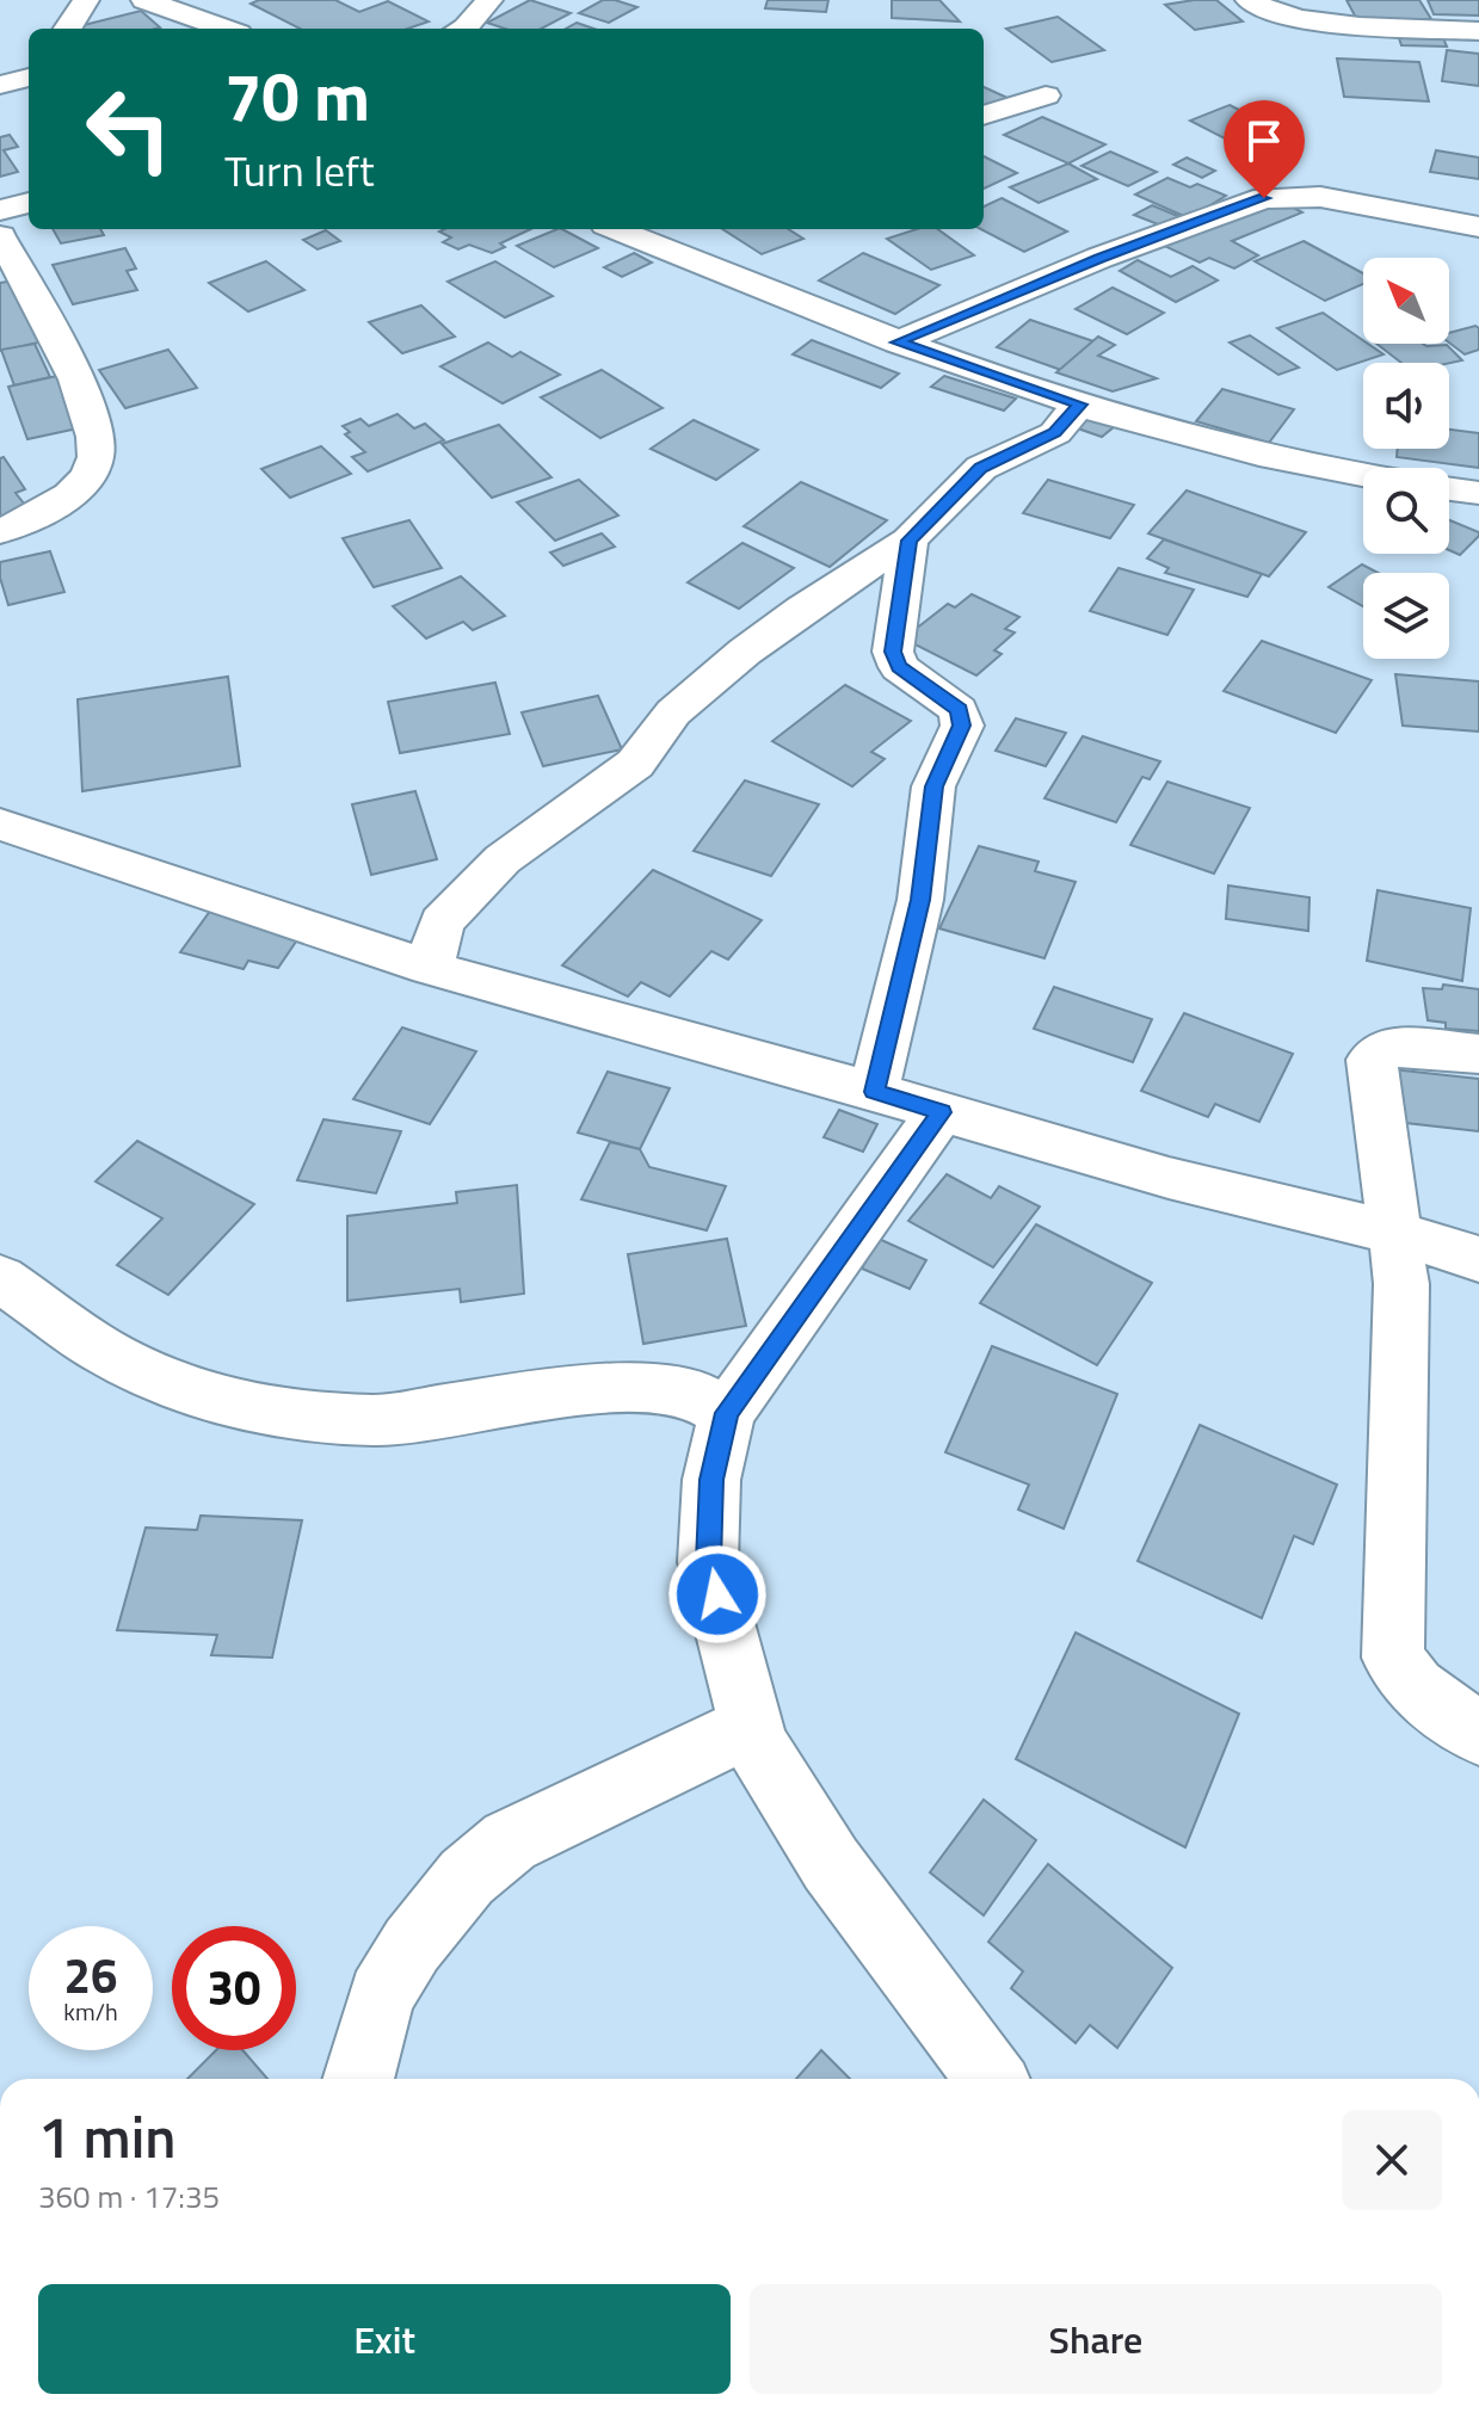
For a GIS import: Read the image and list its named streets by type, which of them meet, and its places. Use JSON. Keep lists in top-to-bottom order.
{
  "north": "top left",
  "page": {
    "turn": ["70 m", "Turn left"],
    "speed": "26 km/h",
    "limit": "30",
    "heading": ["1 min", "360 m · 17:35"],
    "buttons": ["Exit", "Share"]
  }
}
